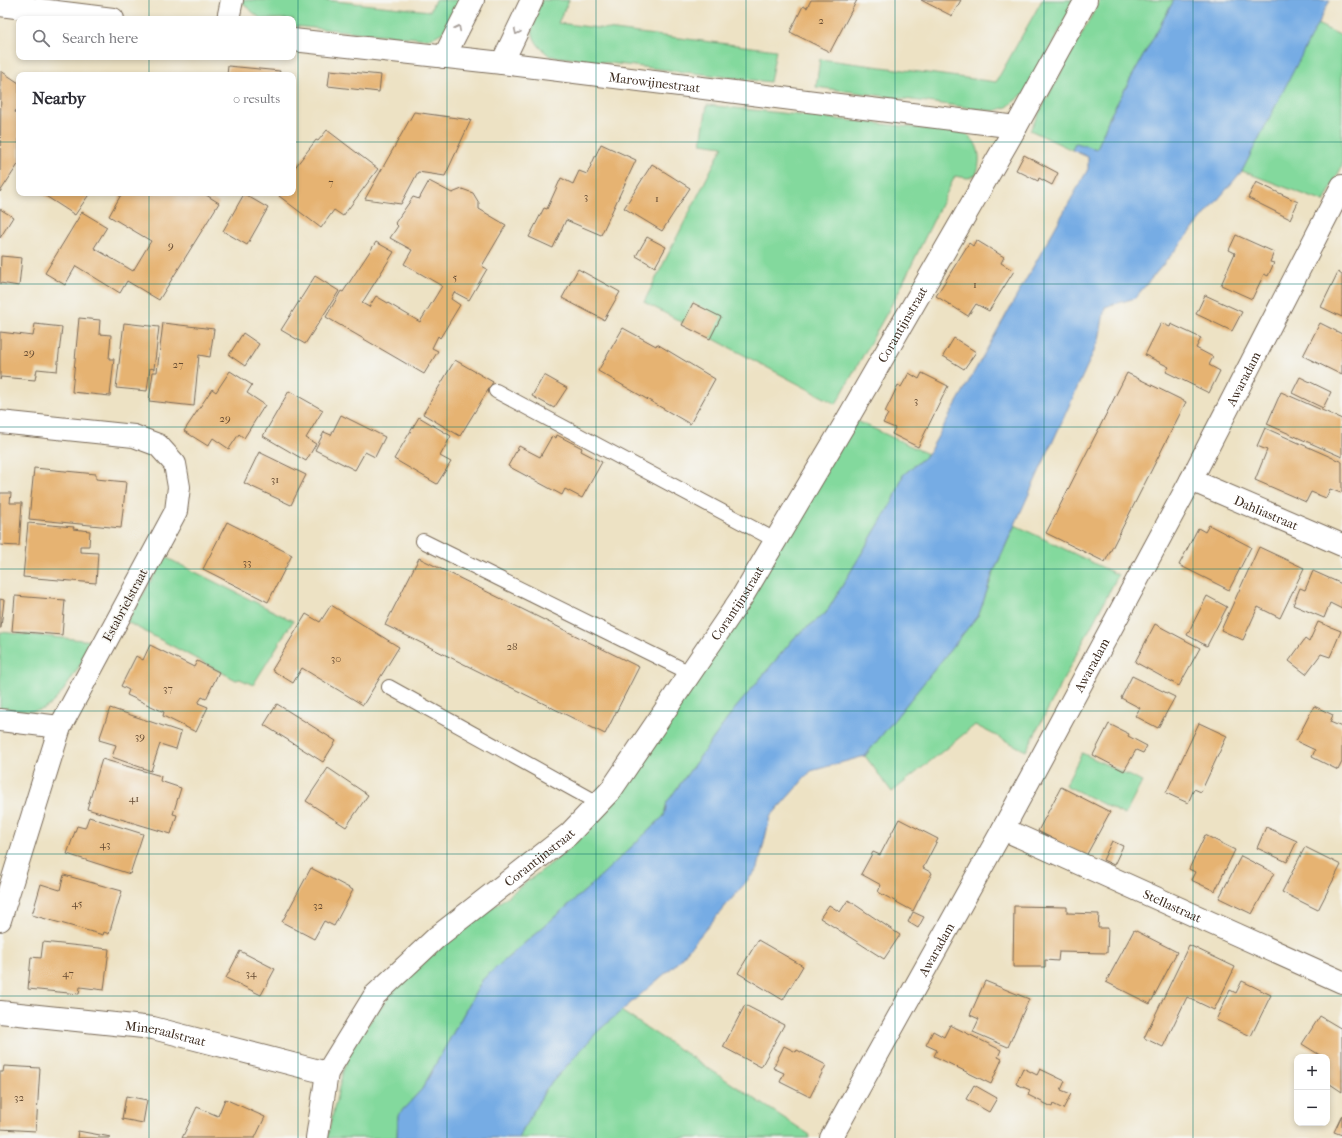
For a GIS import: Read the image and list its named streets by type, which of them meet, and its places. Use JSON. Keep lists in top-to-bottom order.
{
  "streets": {
    "street": [
      "Marowijnestraat",
      "Corantijnstraat",
      "Awaradam",
      "Dahliastraat",
      "Estabrielstraat",
      "Stellastraat",
      "Mineraalstraat"
    ]
  },
  "crossings": [
    ["Marowijnestraat", "Corantijnstraat"],
    ["Corantijnstraat", "Mineraalstraat"],
    ["Awaradam", "Dahliastraat"],
    ["Awaradam", "Stellastraat"]
  ],
  "house_numbers": [
    "2",
    "7",
    "3",
    "1",
    "9",
    "5",
    "1",
    "29",
    "27",
    "3",
    "29",
    "31",
    "33",
    "28",
    "30",
    "37",
    "39",
    "41",
    "43",
    "45",
    "32",
    "47",
    "34",
    "32"
  ],
  "page": {
    "search": "Search here",
    "heading": ["Nearby", "0 results"],
    "map_buttons": ["+", "−"]
  }
}
